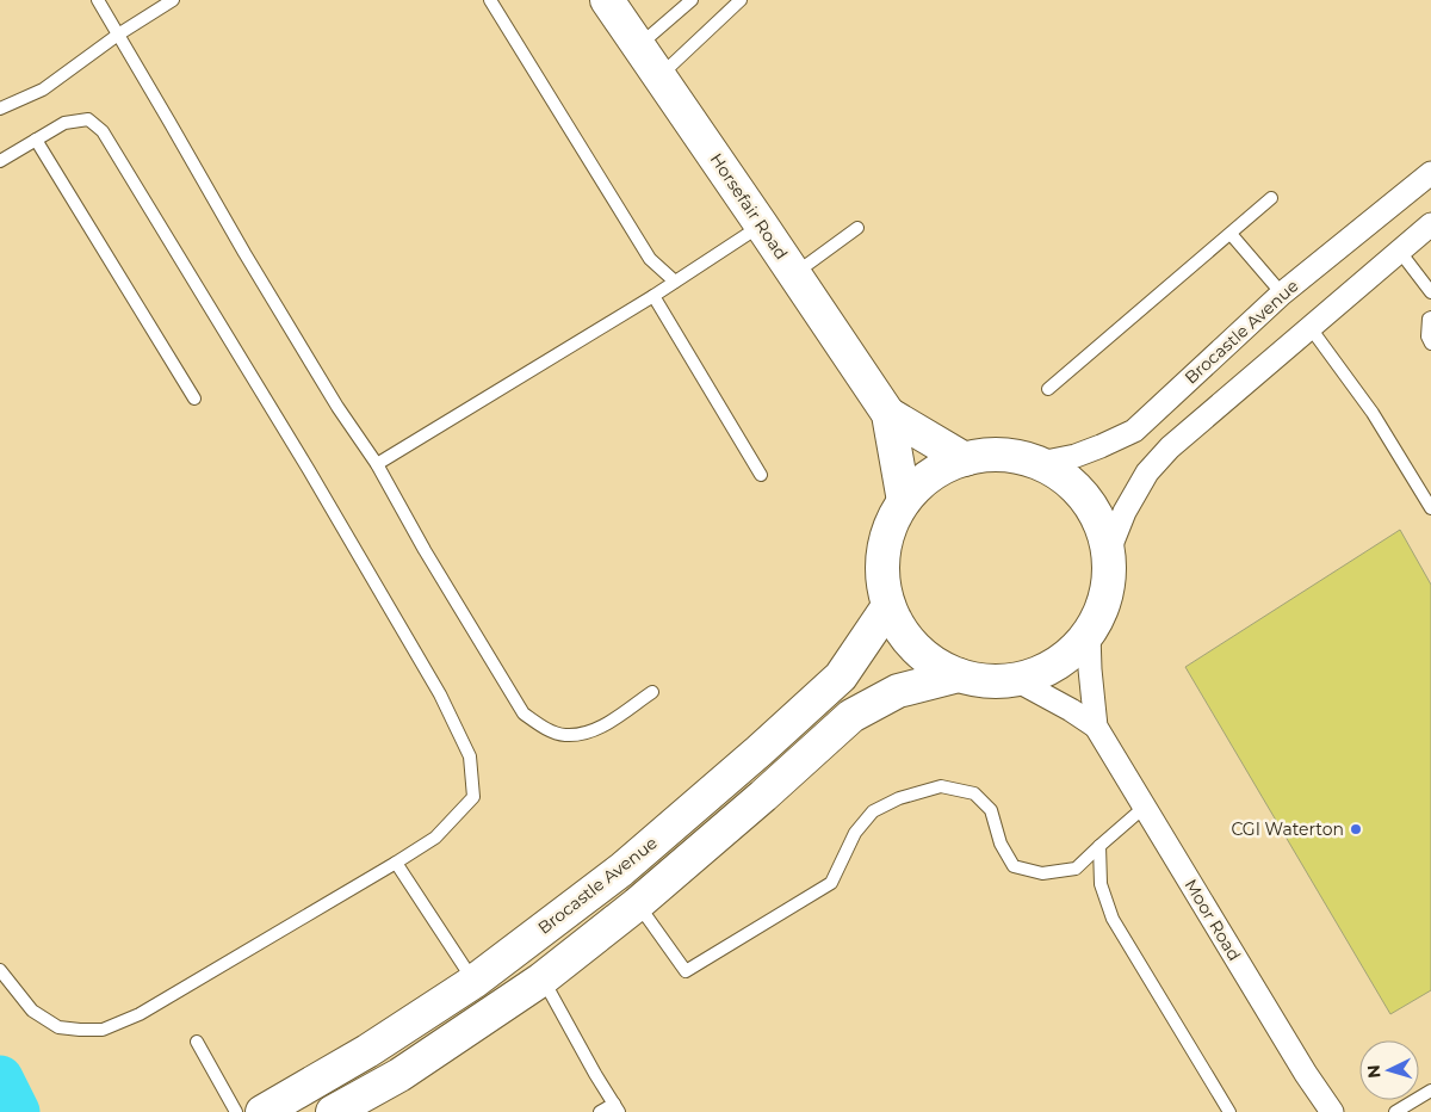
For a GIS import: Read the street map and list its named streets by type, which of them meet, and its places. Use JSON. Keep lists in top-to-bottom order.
{
  "streets": {
    "street": ["Horsefair Road", "Brocastle Avenue", "Moor Road"]
  },
  "places": ["CGI Waterton"],
  "north": "left"
}
